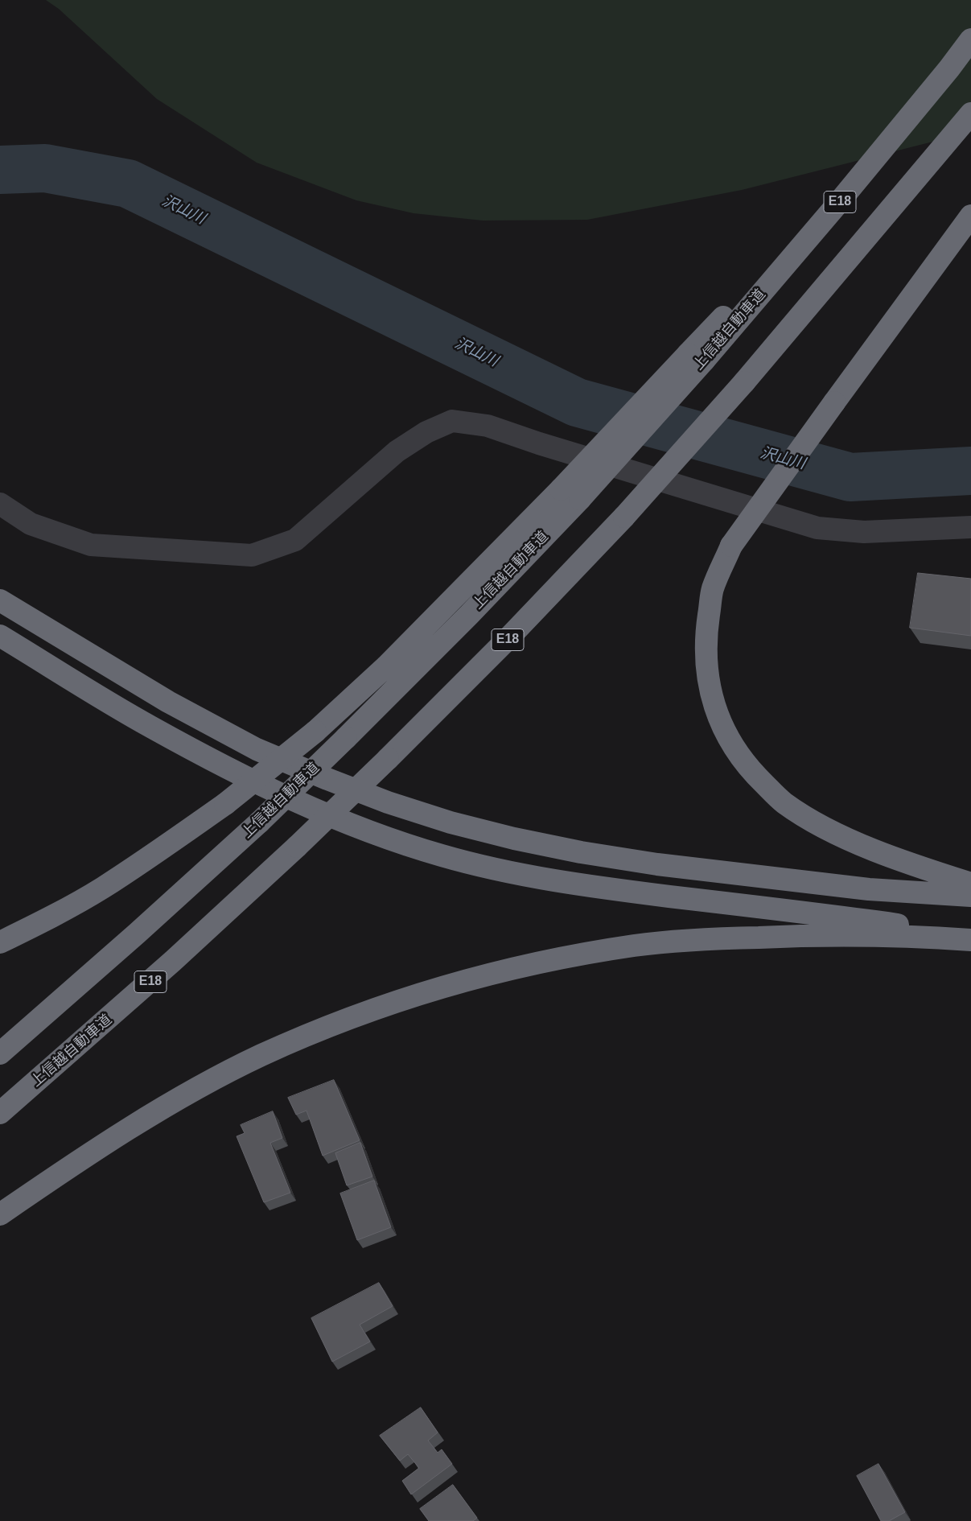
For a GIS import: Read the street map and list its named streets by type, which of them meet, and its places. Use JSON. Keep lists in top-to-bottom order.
{
  "streets": {
    "highway": ["E18", "上信越自動車道"]
  },
  "water": ["沢山川"]
}
